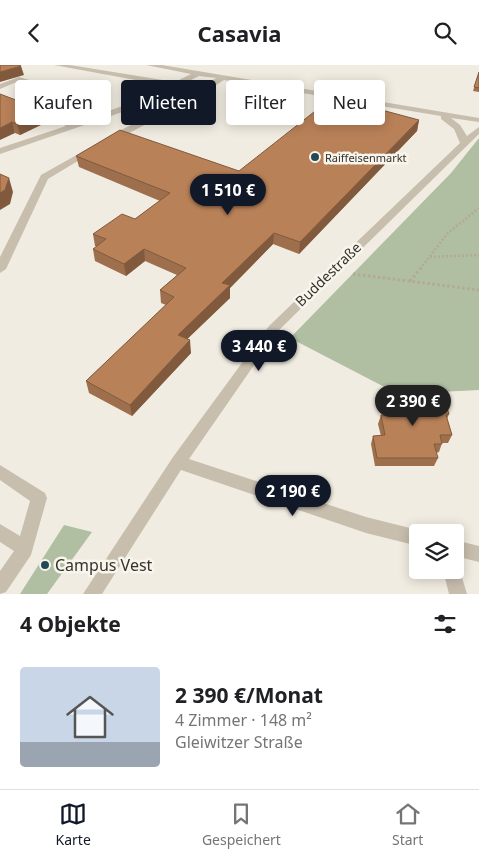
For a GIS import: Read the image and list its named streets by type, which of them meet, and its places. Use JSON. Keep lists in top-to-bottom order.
{
  "streets": {
    "street": ["Buddestraße"]
  },
  "places": ["Raiffeisenmarkt", "Campus Vest"],
  "page": {
    "header": "Casavia",
    "chip": [
      "Kaufen",
      "Mieten",
      "Filter",
      "Neu"
    ],
    "price": [
      "1 510 €",
      "3 440 €",
      "2 390 €",
      "2 190 €"
    ],
    "heading": "4 Objekte",
    "list": [
      {
        "name": "2 390 €/Monat",
        "note": "4 Zimmer · 148 m² · Gleiwitzer Straße"
      }
    ],
    "tabs": ["Karte", "Gespeichert", "Start"]
  }
}
